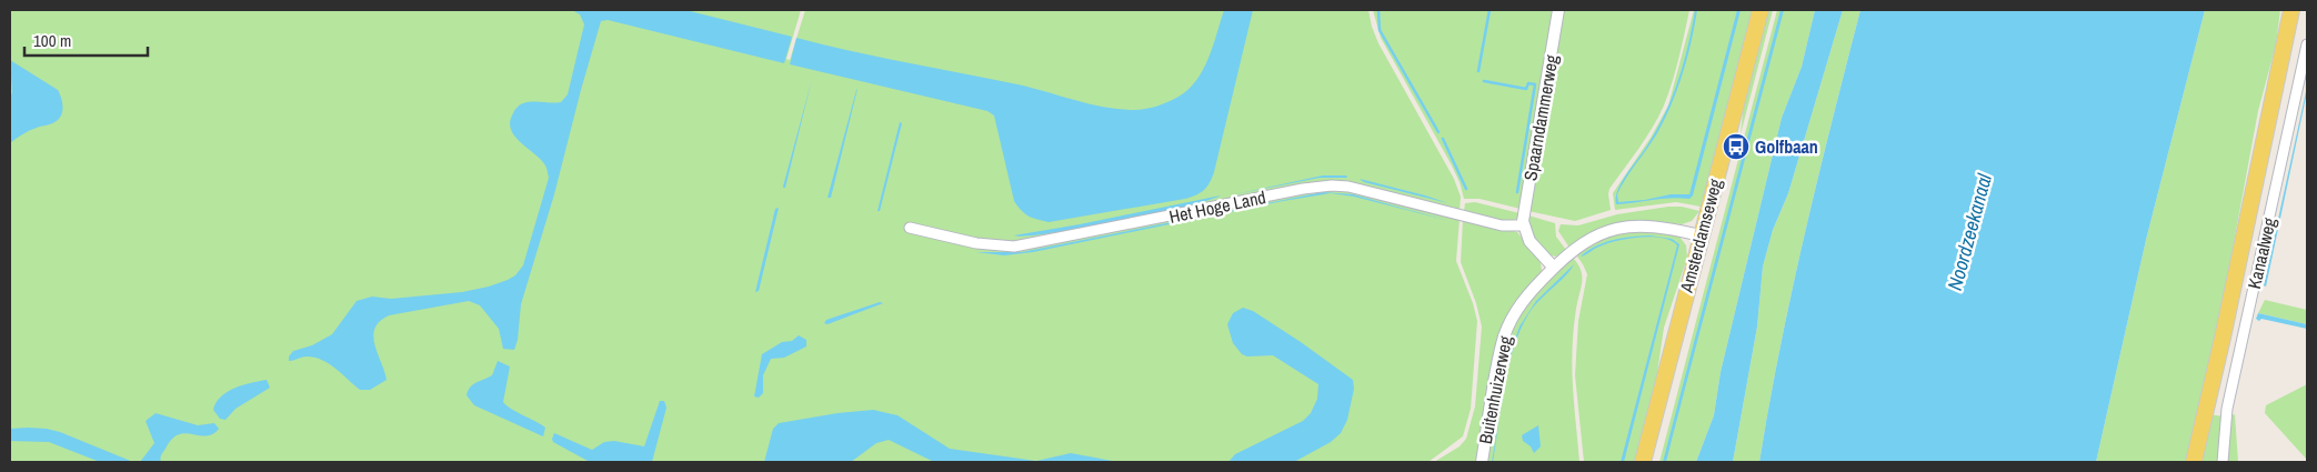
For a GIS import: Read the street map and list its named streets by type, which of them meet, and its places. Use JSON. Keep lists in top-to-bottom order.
{
  "streets": {
    "main road": ["Amsterdamseweg"],
    "street": [
      "Spaarndammerweg",
      "Het Hoge Land",
      "Kanaalweg",
      "Buitenhuizerweg"
    ]
  },
  "crossings": [
    ["Spaarndammerweg", "Het Hoge Land"],
    ["Amsterdamseweg", "Buitenhuizerweg"]
  ],
  "water": ["Noordzeekanaal"],
  "places": {
    "bus stop": ["Golfbaan"]
  },
  "scale_bar": "100 m"
}
